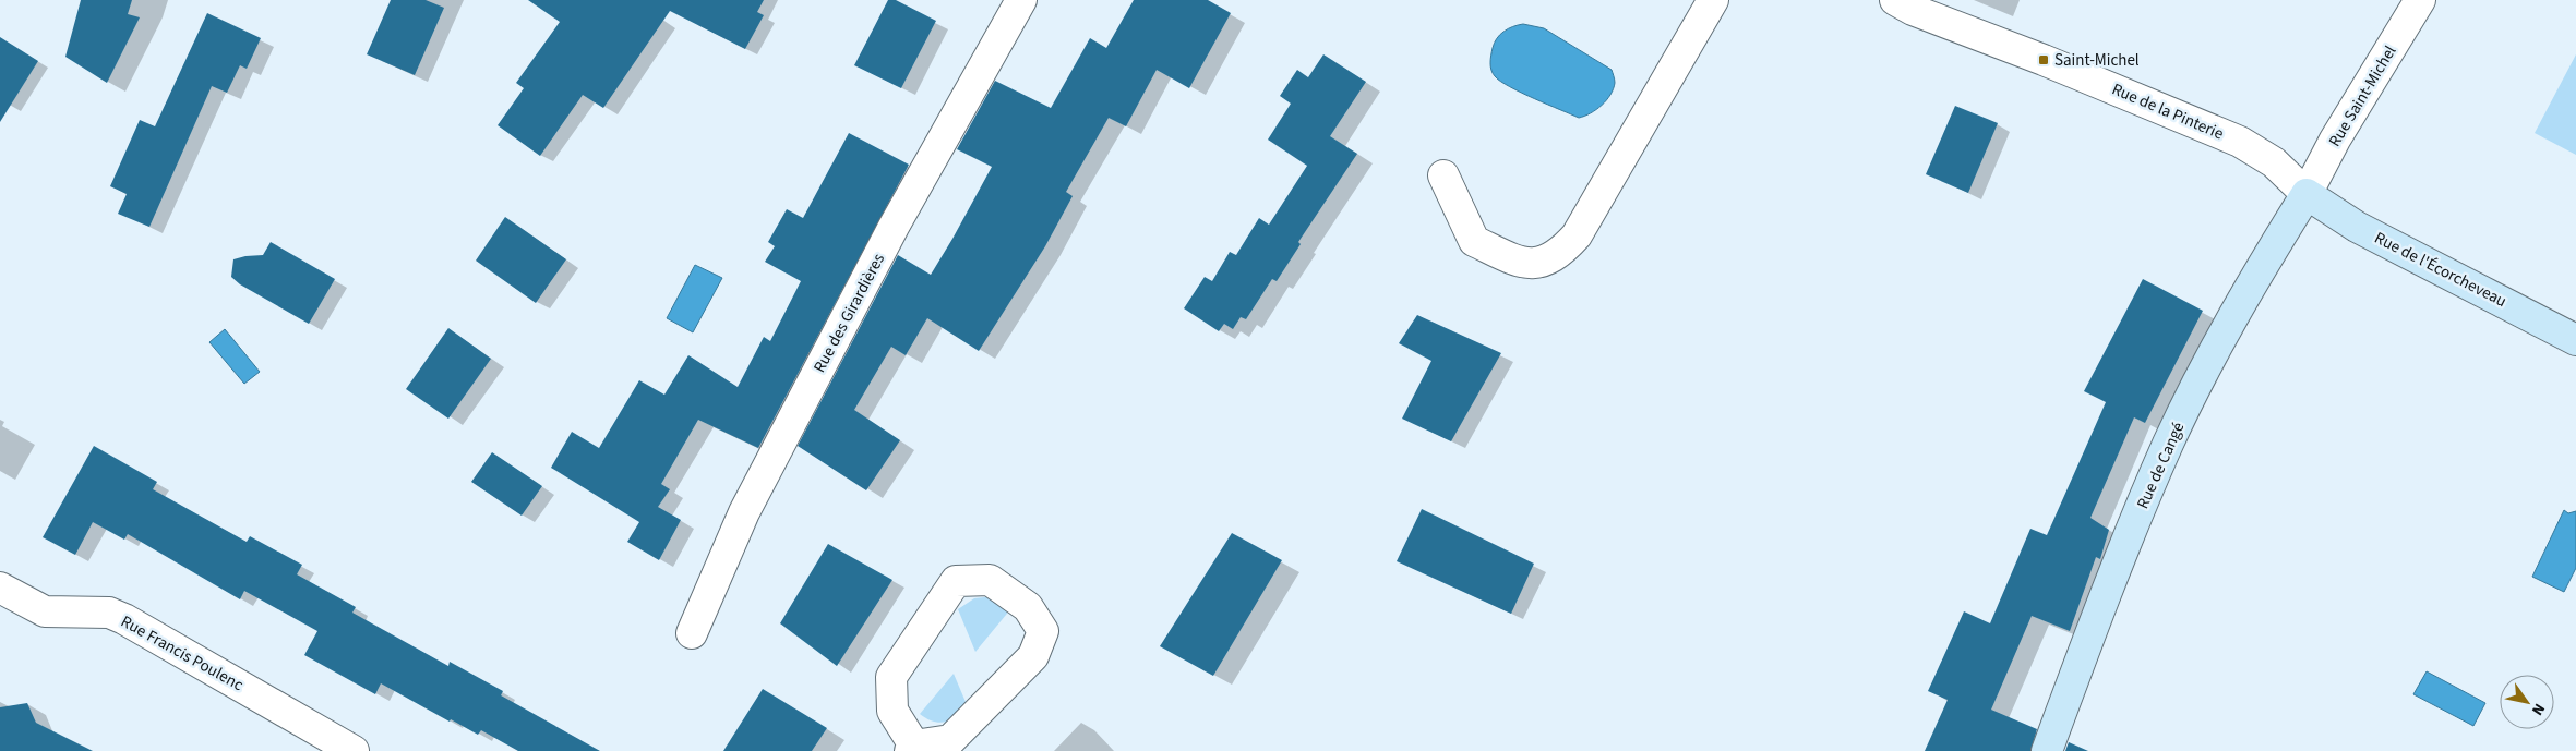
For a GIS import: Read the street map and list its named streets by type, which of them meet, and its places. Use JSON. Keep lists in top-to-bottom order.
{
  "streets": {
    "street": [
      "Rue Saint-Michel",
      "Rue de la Pinterie",
      "Rue de l'Écorcheveau",
      "Rue des Girardières",
      "Rue de Cangé",
      "Rue Francis Poulenc"
    ]
  },
  "crossings": [
    ["Rue Saint-Michel", "Rue de la Pinterie"],
    ["Rue Saint-Michel", "Rue de l'Écorcheveau"],
    ["Rue Saint-Michel", "Rue de Cangé"],
    ["Rue de la Pinterie", "Rue de l'Écorcheveau"],
    ["Rue de la Pinterie", "Rue de Cangé"],
    ["Rue de l'Écorcheveau", "Rue de Cangé"]
  ],
  "places": {
    "transit": ["Saint-Michel"]
  },
  "north": "bottom right"
}
